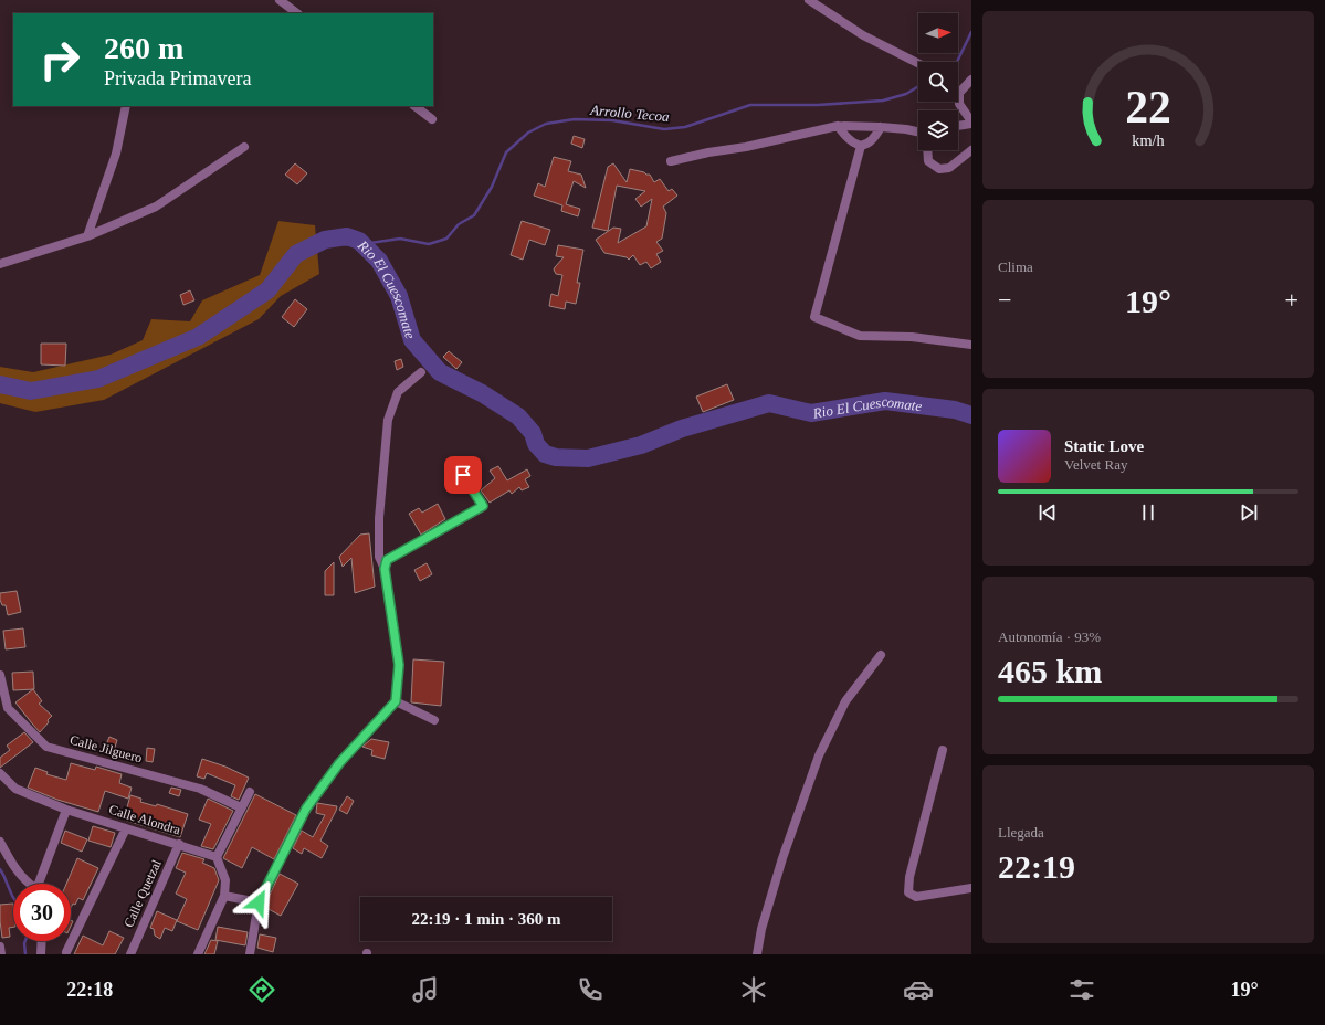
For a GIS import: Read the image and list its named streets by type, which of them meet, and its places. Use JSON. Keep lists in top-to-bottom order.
{
  "streets": {
    "street": ["Calle Jilguero", "Calle Alondra", "Calle Quetzal"]
  },
  "crossings": [
    ["Calle Alondra", "Calle Quetzal"]
  ],
  "water": ["Arrollo Tecoa", "Rio El Cuescomate"],
  "north": "right",
  "page": {
    "turn": ["260 m", "Privada Primavera"],
    "tile": [
      "Clima",
      ["Autonomía · 93%", "465 km"],
      ["Llegada", "22:19"]
    ],
    "heat": ["−", "19°", "+"],
    "song": ["Static Love", "Velvet Ray"],
    "limit": "30",
    "trip": "22:19 · 1 min · 360 m",
    "tabs": ["22:18", "19°"],
    "gauge": ["22", "km/h"]
  }
}
